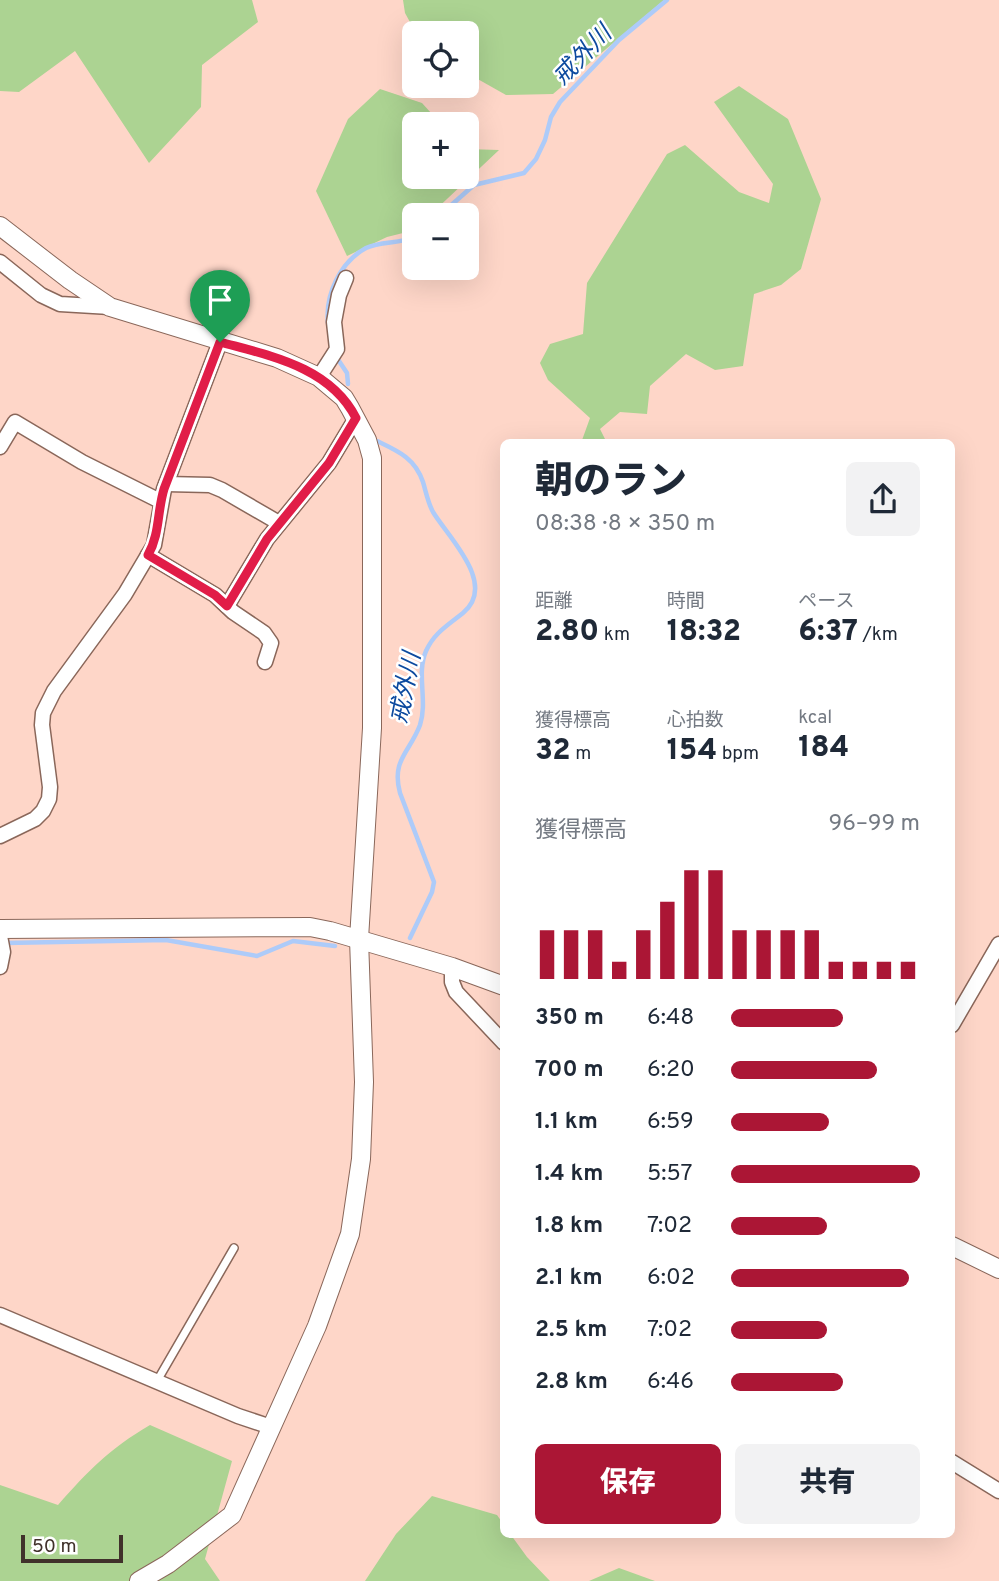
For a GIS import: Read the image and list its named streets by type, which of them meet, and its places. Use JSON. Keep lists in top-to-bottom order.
{
  "water": ["戒外川"],
  "scale_bar": "50 m",
  "page": {
    "map_buttons": ["+", "−"],
    "heading": ["朝のラン", "08:38 · 8 × 350 m"],
    "stats": [
      ["距離", "2.80 km"],
      ["時間", "18:32"],
      ["ペース", "6:37 /km"],
      ["獲得標高", "32 m"],
      ["心拍数", "154 bpm"],
      ["kcal", "184"]
    ],
    "chart": ["獲得標高", "96–99 m"],
    "list": [
      {
        "name": "350 m",
        "note": "6:48"
      },
      {
        "name": "700 m",
        "note": "6:20"
      },
      {
        "name": "1.1 km",
        "note": "6:59"
      },
      {
        "name": "1.4 km",
        "note": "5:57"
      },
      {
        "name": "1.8 km",
        "note": "7:02"
      },
      {
        "name": "2.1 km",
        "note": "6:02"
      },
      {
        "name": "2.5 km",
        "note": "7:02"
      },
      {
        "name": "2.8 km",
        "note": "6:46"
      }
    ],
    "buttons": ["保存", "共有"],
    "scale": "50 m"
  }
}
